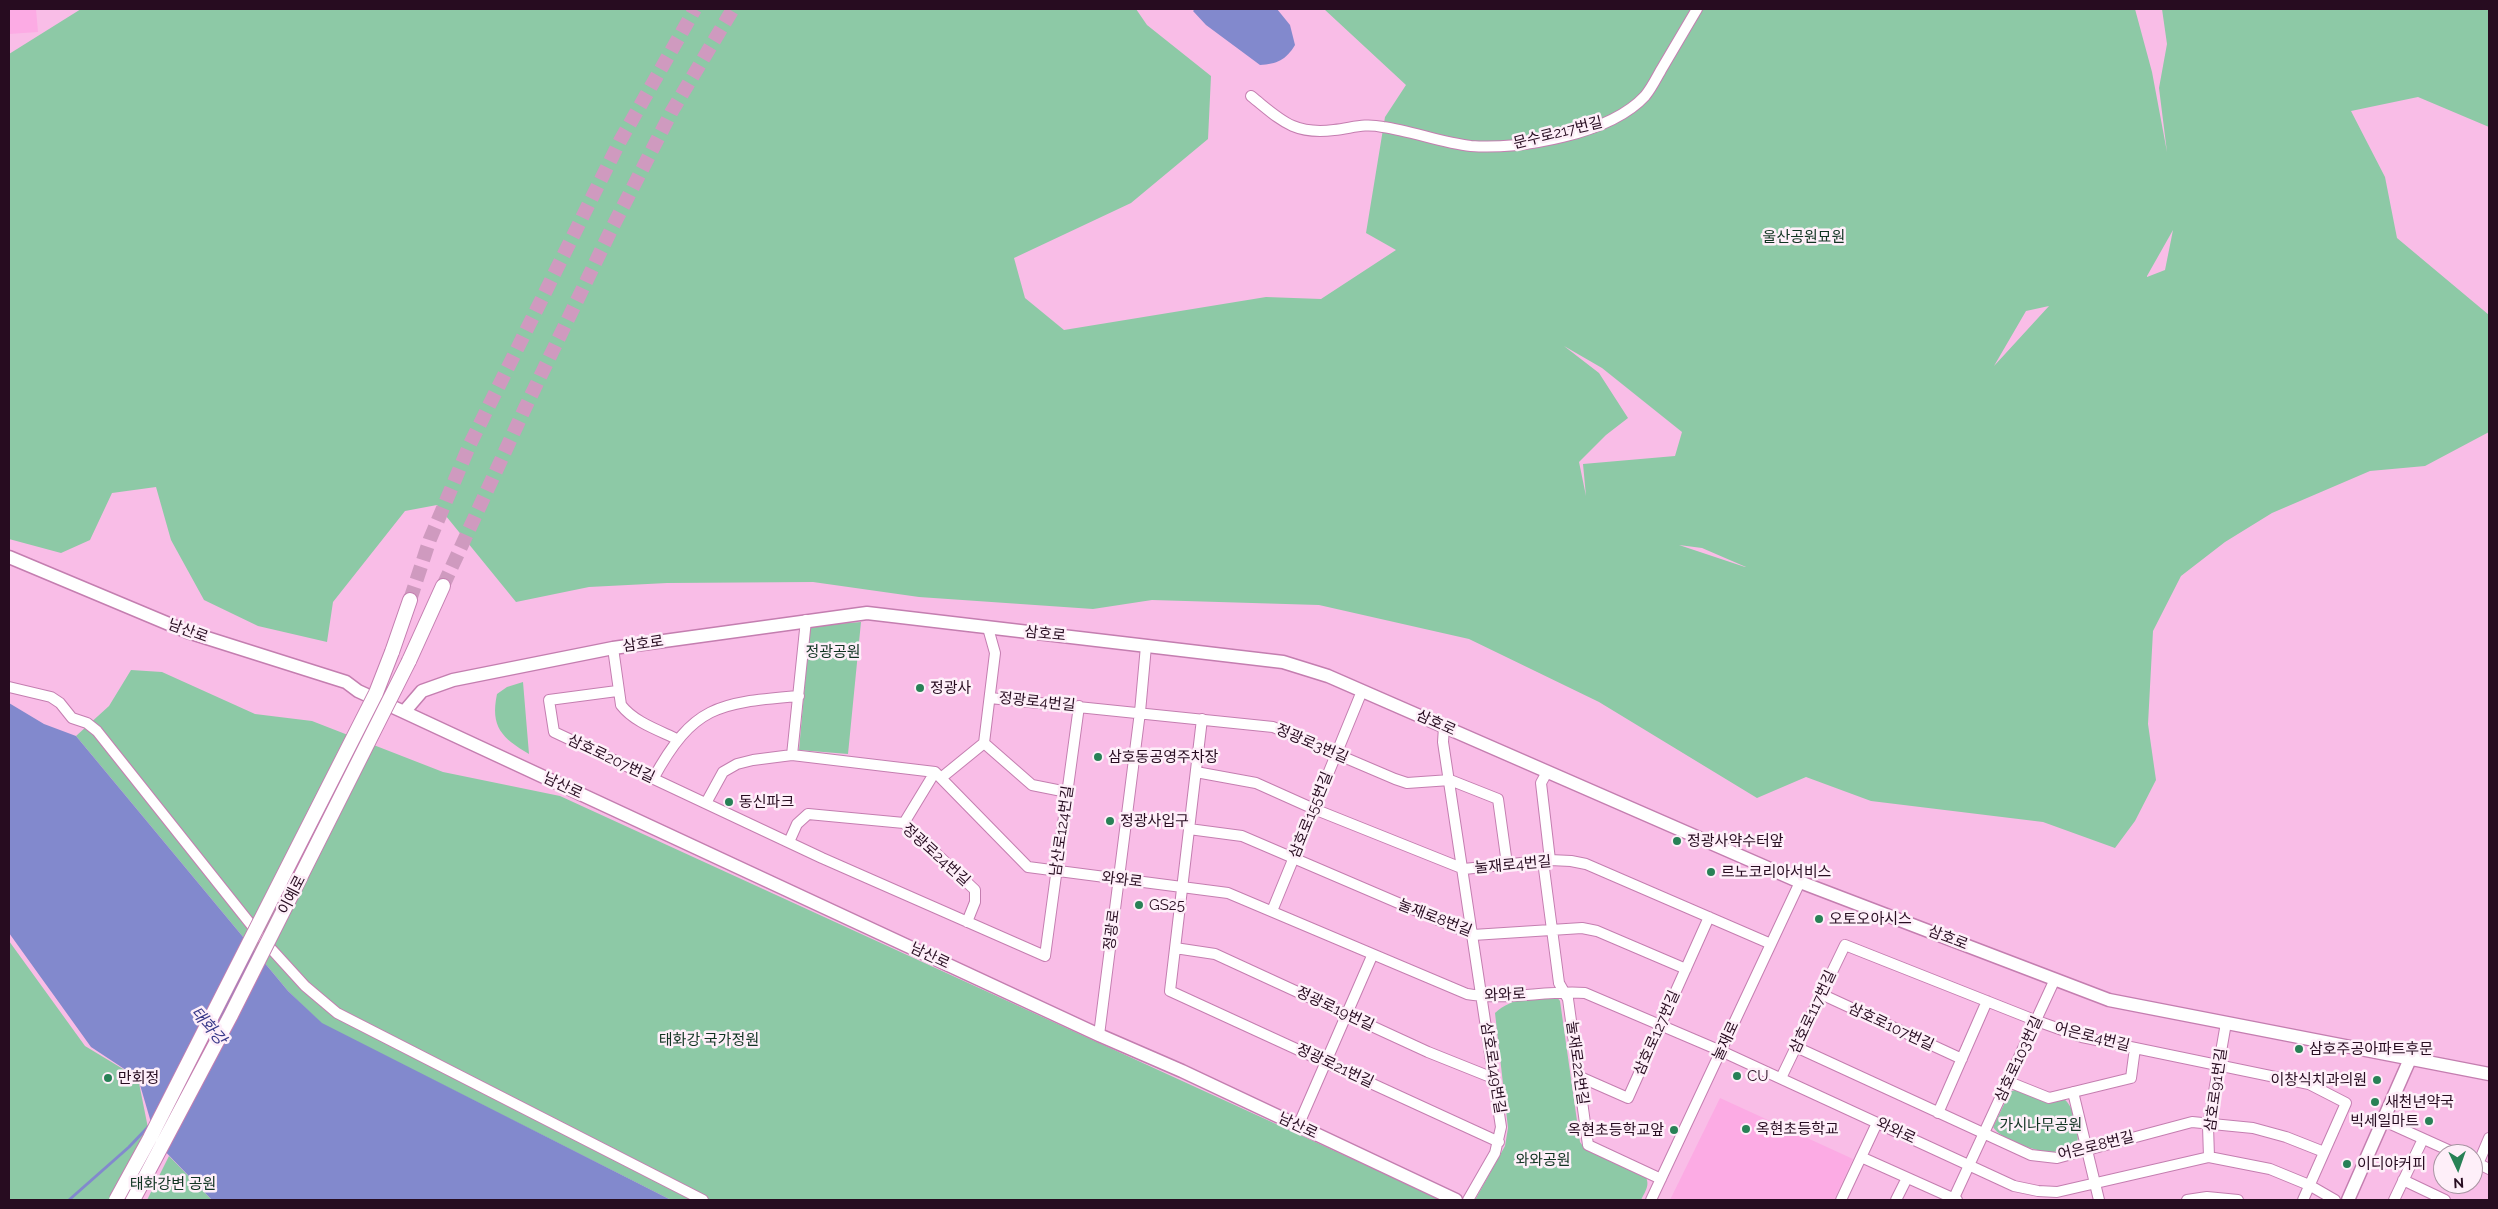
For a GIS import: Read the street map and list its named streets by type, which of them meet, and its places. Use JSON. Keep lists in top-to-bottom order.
{
  "streets": {
    "highway": ["이예로"],
    "main road": ["남산로", "삼호로"],
    "street": [
      "문수로217번길",
      "정광로4번길",
      "정광로3번길",
      "삼호로207번길",
      "삼호로155번길",
      "남산로124번길",
      "정광로24번길",
      "눌재로4번길",
      "와와로",
      "눌재로8번길",
      "정광로",
      "정광로19번길",
      "삼호로117번길",
      "삼호로107번길",
      "삼호로127번길",
      "어은로4번길",
      "눌재로",
      "삼호로103번길",
      "눌재로22번길",
      "정광로21번길",
      "삼호로149번길",
      "삼호로91번길",
      "어은로8번길"
    ]
  },
  "crossings": [
    ["남산로", "삼호로"],
    ["남산로", "정광로"],
    ["삼호로", "삼호로155번길"],
    ["삼호로", "정광로"],
    ["삼호로", "눌재로"],
    ["삼호로", "삼호로103번길"],
    ["삼호로", "눌재로22번길"],
    ["삼호로", "삼호로149번길"],
    ["삼호로", "삼호로91번길"],
    ["정광로4번길", "정광로3번길"],
    ["정광로4번길", "남산로124번길"],
    ["정광로4번길", "정광로"],
    ["정광로3번길", "삼호로155번길"],
    ["정광로3번길", "정광로"],
    ["정광로3번길", "삼호로149번길"],
    ["삼호로155번길", "눌재로4번길"],
    ["삼호로155번길", "와와로"],
    ["삼호로155번길", "눌재로8번길"],
    ["남산로124번길", "정광로24번길"],
    ["남산로124번길", "와와로"],
    ["눌재로4번길", "삼호로127번길"],
    ["눌재로4번길", "눌재로"],
    ["눌재로4번길", "눌재로22번길"],
    ["눌재로4번길", "삼호로149번길"],
    ["와와로", "정광로"],
    ["와와로", "삼호로117번길"],
    ["와와로", "삼호로127번길"],
    ["와와로", "눌재로"],
    ["와와로", "삼호로103번길"],
    ["와와로", "눌재로22번길"],
    ["와와로", "삼호로149번길"],
    ["와와로", "삼호로91번길"],
    ["눌재로8번길", "삼호로127번길"],
    ["눌재로8번길", "눌재로22번길"],
    ["눌재로8번길", "삼호로149번길"],
    ["정광로19번길", "정광로21번길"],
    ["정광로19번길", "삼호로149번길"],
    ["삼호로117번길", "삼호로107번길"],
    ["삼호로117번길", "어은로4번길"],
    ["삼호로117번길", "어은로8번길"],
    ["삼호로127번길", "눌재로22번길"],
    ["어은로4번길", "삼호로103번길"],
    ["어은로4번길", "삼호로91번길"],
    ["어은로4번길", "어은로8번길"],
    ["눌재로", "눌재로22번길"],
    ["삼호로103번길", "어은로8번길"],
    ["정광로21번길", "삼호로149번길"],
    ["삼호로91번길", "어은로8번길"]
  ],
  "water": ["태화강"],
  "parks": [
    "울산공원묘원",
    "정광공원",
    "태화강 국가정원",
    "가시나무공원",
    "와와공원",
    "태화강변 공원"
  ],
  "places": [
    "정광사",
    "삼호동공영주차장",
    "동신파크",
    "정광사입구",
    "정광사약수터앞",
    "르노코리아서비스",
    "GS25",
    "오토오아시스",
    "삼호주공아파트후문",
    "CU",
    "만회정",
    "이창식치과의원",
    "새천년약국",
    "빅세일마트",
    "옥현초등학교",
    "옥현초등학교앞",
    "이디야커피"
  ],
  "north": "bottom"
}
